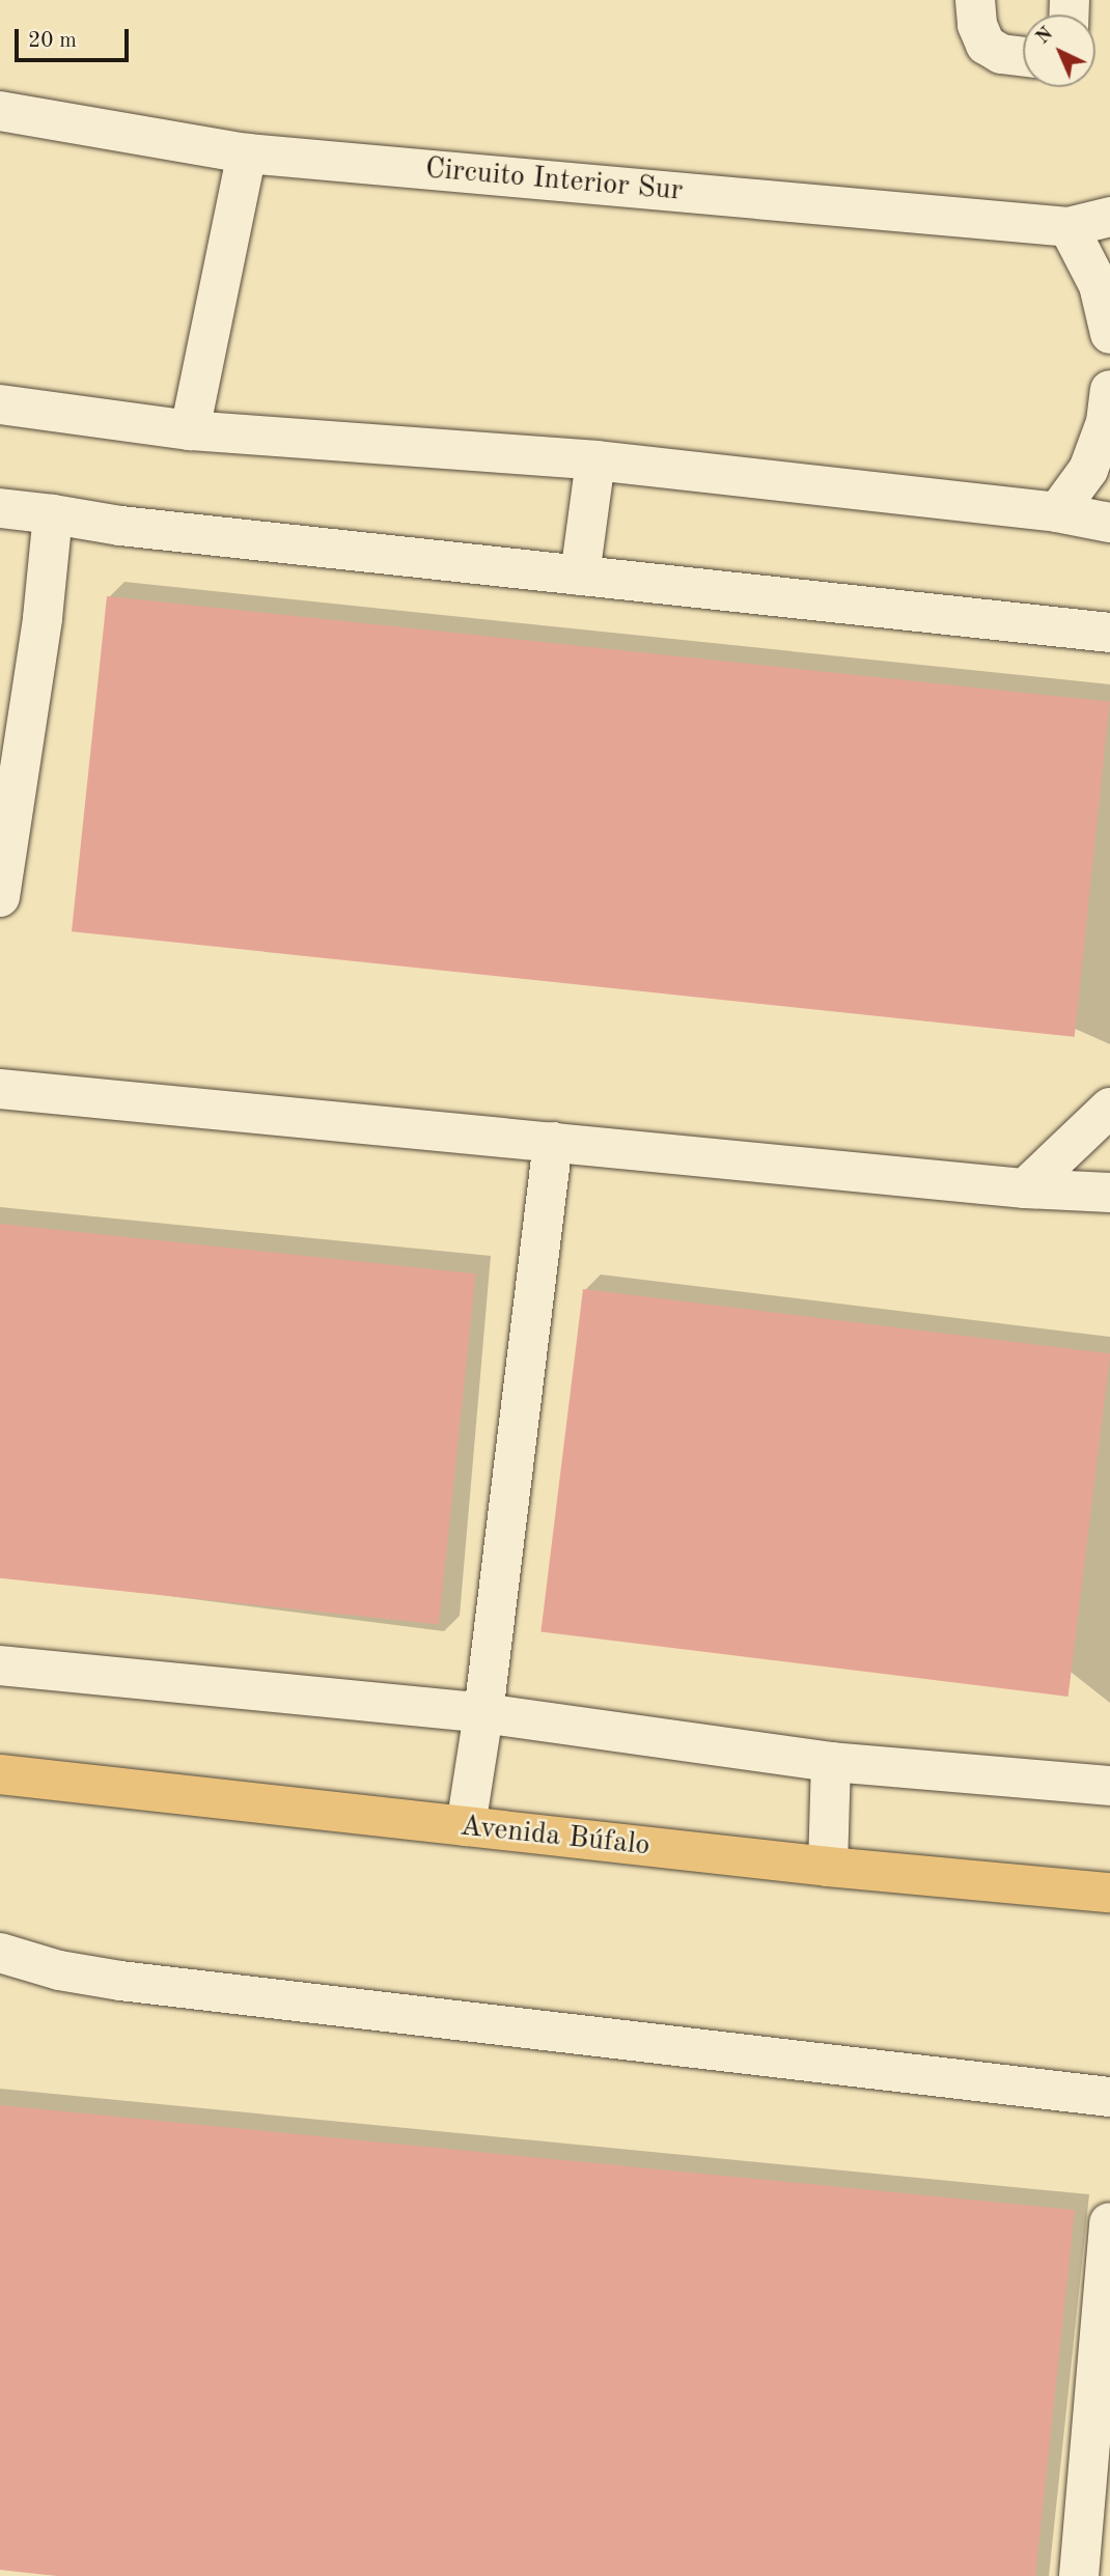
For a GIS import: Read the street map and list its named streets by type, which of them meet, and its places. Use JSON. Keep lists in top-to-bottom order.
{
  "streets": {
    "main road": ["Avenida Búfalo"],
    "street": ["Circuito Interior Sur"]
  },
  "scale_bar": "20 m",
  "north": "top left"
}
